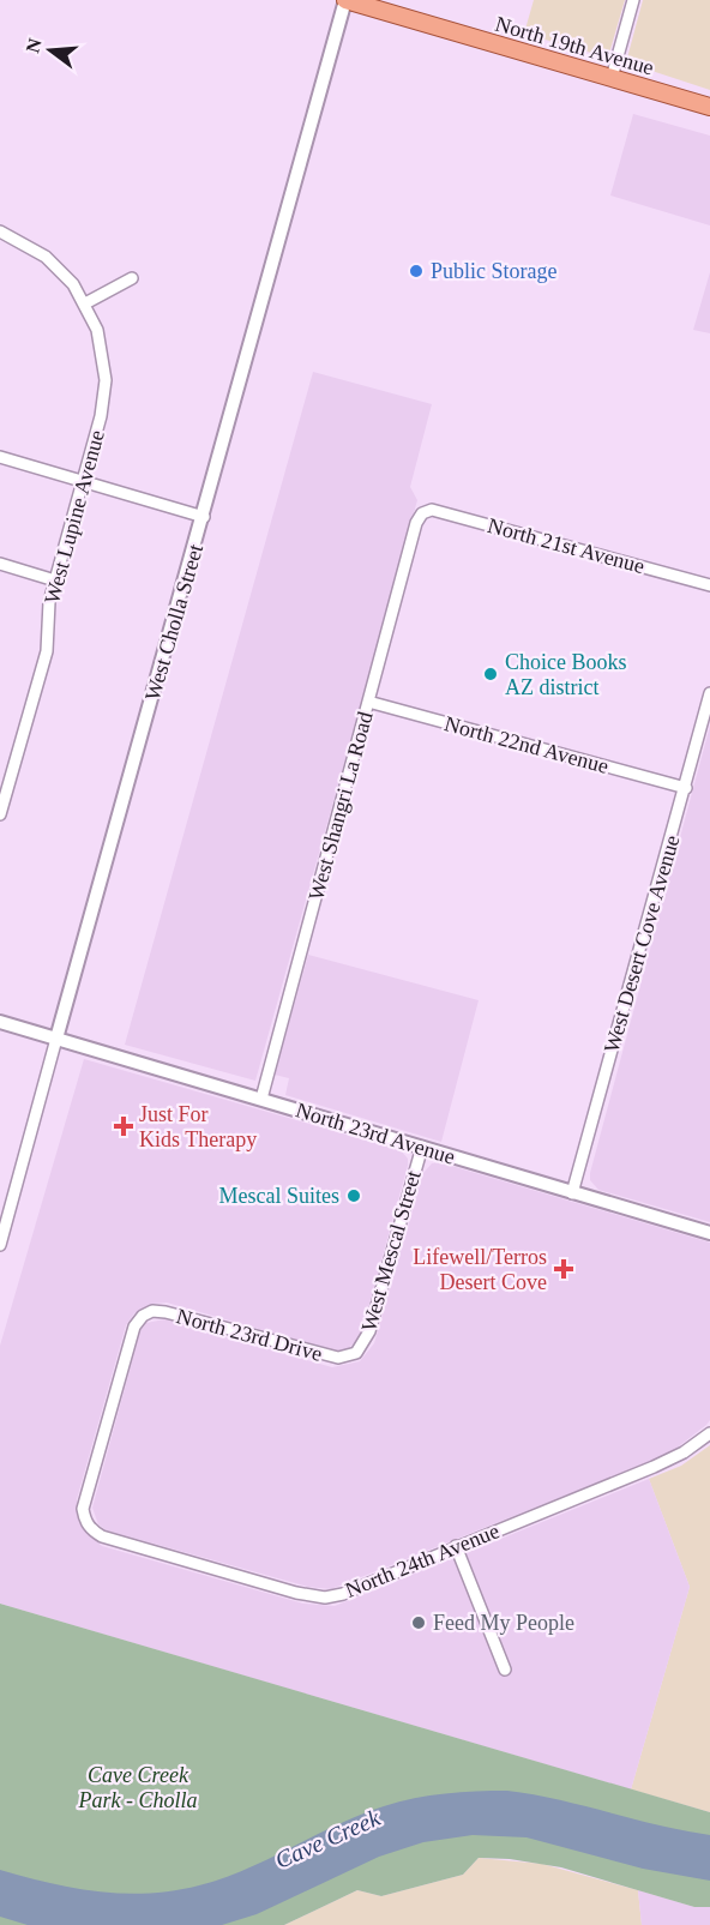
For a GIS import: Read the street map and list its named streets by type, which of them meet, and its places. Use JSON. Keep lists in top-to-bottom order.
{
  "streets": {
    "main road": ["North 19th Avenue"],
    "street": [
      "West Lupine Avenue",
      "North 21st Avenue",
      "West Cholla Street",
      "North 22nd Avenue",
      "West Shangri La Road",
      "West Desert Cove Avenue",
      "North 23rd Avenue",
      "West Mescal Street",
      "North 23rd Drive",
      "North 24th Avenue"
    ]
  },
  "crossings": [
    ["North 19th Avenue", "West Cholla Street"],
    ["North 21st Avenue", "West Shangri La Road"],
    ["West Cholla Street", "North 23rd Avenue"],
    ["North 22nd Avenue", "West Shangri La Road"],
    ["North 22nd Avenue", "West Desert Cove Avenue"],
    ["West Shangri La Road", "North 23rd Avenue"],
    ["West Desert Cove Avenue", "North 23rd Avenue"],
    ["North 23rd Avenue", "West Mescal Street"],
    ["West Mescal Street", "North 23rd Drive"],
    ["North 23rd Drive", "North 24th Avenue"]
  ],
  "water": ["Cave Creek"],
  "parks": ["Cave Creek Park - Cholla"],
  "places": {
    "other": [
      "Public Storage",
      "Choice Books AZ district",
      "Mescal Suites",
      "Feed My People"
    ],
    "health": ["Just For Kids Therapy", "Lifewell/Terros Desert Cove"]
  },
  "north": "left"
}
